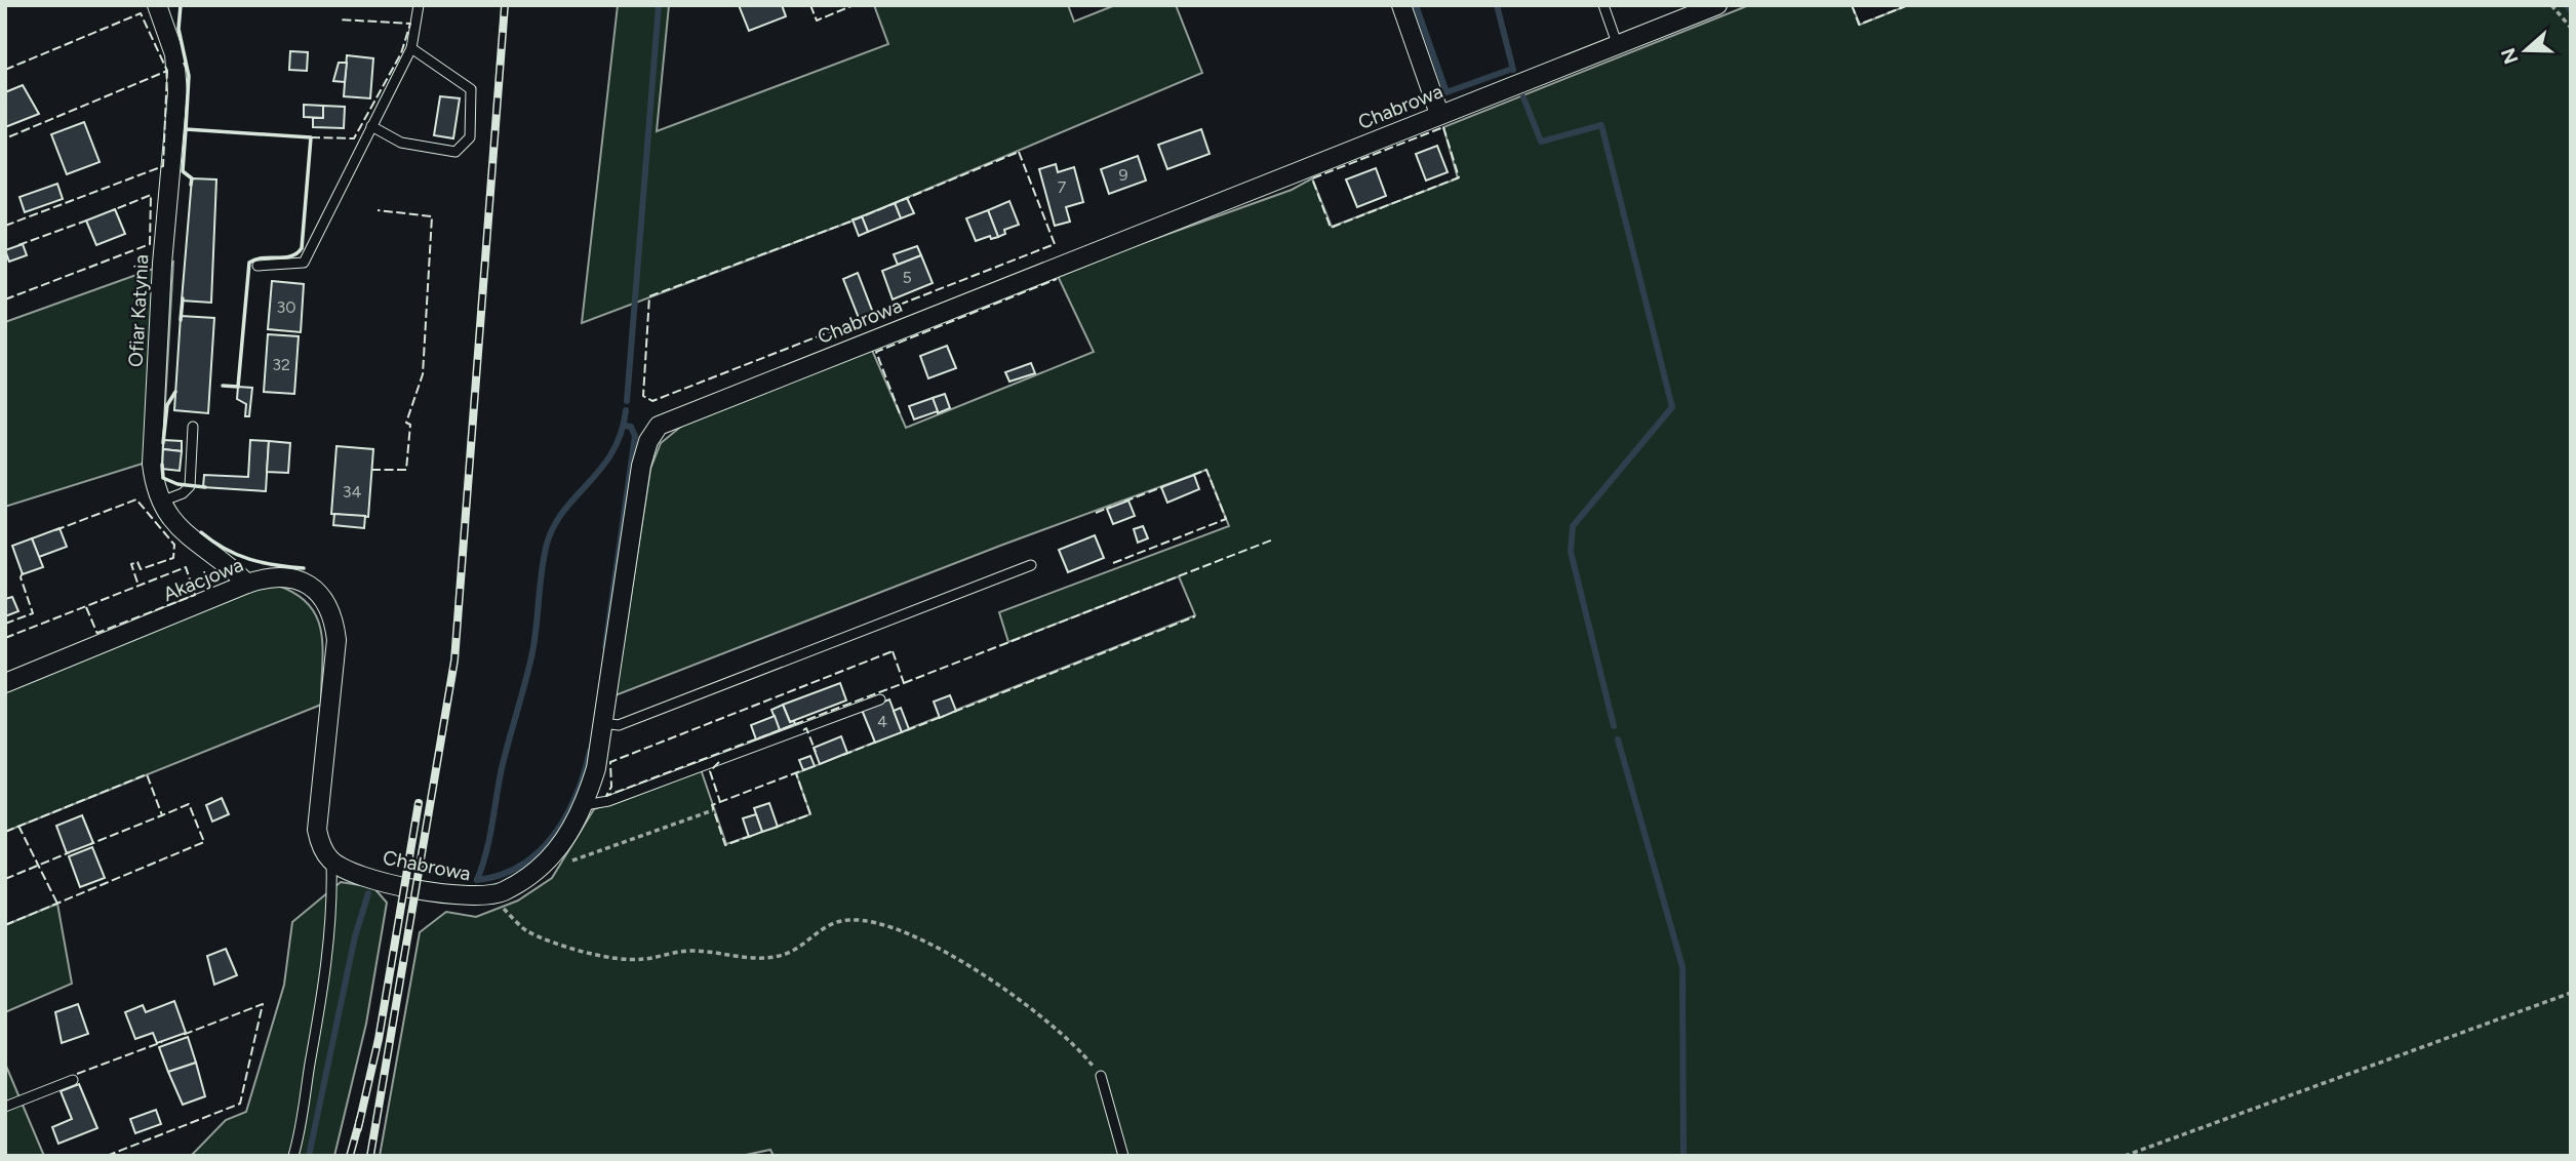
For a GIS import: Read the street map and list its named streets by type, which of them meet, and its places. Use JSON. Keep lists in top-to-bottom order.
{
  "streets": {
    "street": ["Chabrowa", "Ofiar Katynia", "Akacjowa"]
  },
  "crossings": [
    ["Chabrowa", "Akacjowa"],
    ["Ofiar Katynia", "Akacjowa"]
  ],
  "house_numbers": [
    "9",
    "7",
    "5",
    "30",
    "32",
    "34",
    "4"
  ],
  "north": "left"
}
